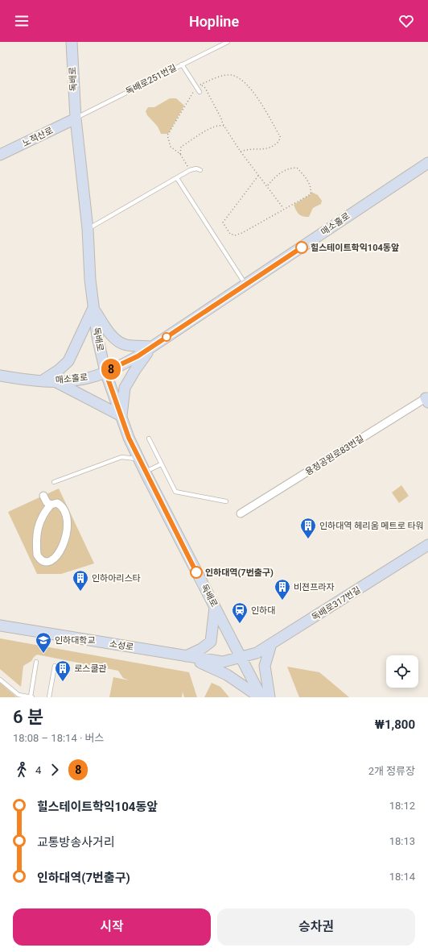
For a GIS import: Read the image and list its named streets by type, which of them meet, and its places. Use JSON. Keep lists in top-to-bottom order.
{
  "streets": {
    "main road": [
      "독배로",
      "노적산로",
      "매소홀로",
      "독배로317번길",
      "소성로"
    ],
    "street": ["용정공원로83번길"],
    "lane": ["독배로251번길"]
  },
  "crossings": [
    ["독배로", "독배로251번길"],
    ["독배로", "노적산로"],
    ["독배로", "매소홀로"],
    ["독배로", "독배로317번길"],
    ["독배로", "소성로"],
    ["독배로251번길", "노적산로"],
    ["독배로317번길", "소성로"]
  ],
  "places": {
    "other": ["힐스테이트학익104동앞", "인하대역(7번출구)"],
    "building": [
      "인하대역 헤리움 메트로 타워",
      "인하아리스타",
      "비젼프라자",
      "로스쿨관"
    ],
    "station": ["인하대"],
    "school or university": ["인하대학교"]
  },
  "lines": ["bus line 8"],
  "page": {
    "header": "Hopline",
    "on_map": "8",
    "heading": ["6 분", "18:08 – 18:14 · 버스", "₩1,800"],
    "legs": ["4", "8", "2개 정류장"],
    "list": [
      {
        "name": "힐스테이트학익104동앞",
        "value": "18:12"
      },
      {
        "name": "교통방송사거리",
        "value": "18:13"
      },
      {
        "name": "인하대역(7번출구)",
        "value": "18:14"
      }
    ],
    "buttons": ["시작", "승차권"]
  }
}
